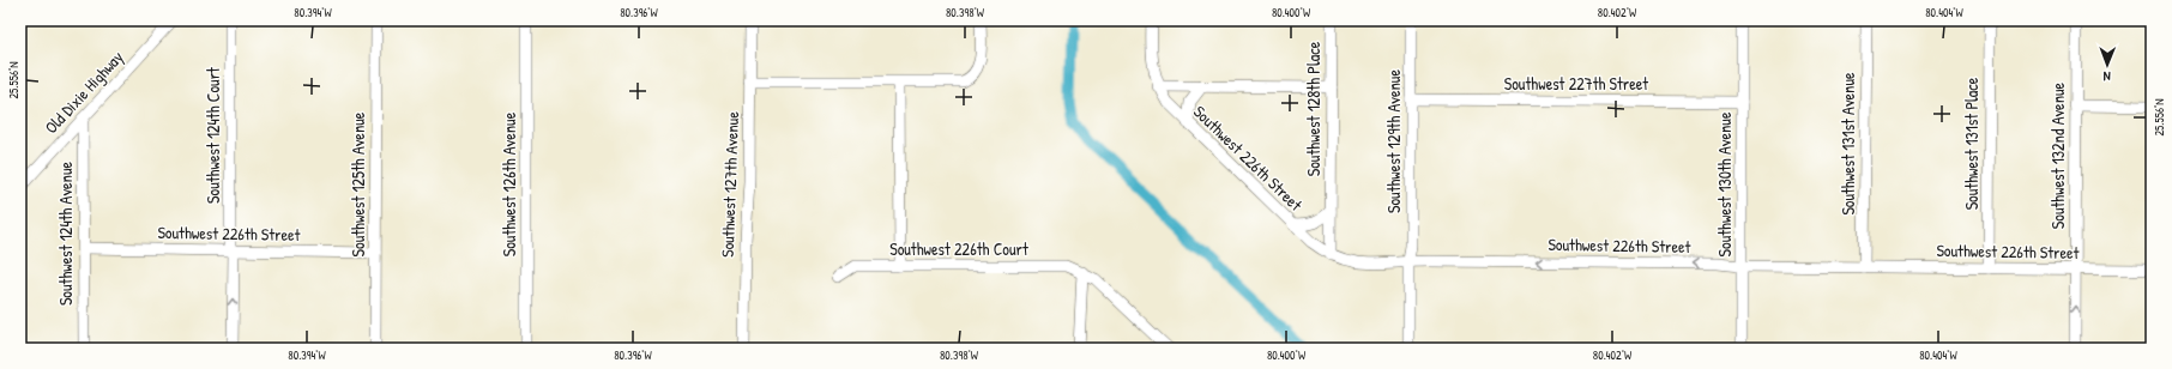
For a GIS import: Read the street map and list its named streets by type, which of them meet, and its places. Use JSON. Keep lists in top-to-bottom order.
{
  "streets": {
    "street": [
      "Southwest 227th Street",
      "Old Dixie Highway",
      "Southwest 128th Place",
      "Southwest 124th Court",
      "Southwest 129th Avenue",
      "Southwest 131st Avenue",
      "Southwest 131st Place",
      "Southwest 132nd Avenue",
      "Southwest 226th Street",
      "Southwest 125th Avenue",
      "Southwest 126th Avenue",
      "Southwest 127th Avenue",
      "Southwest 130th Avenue",
      "Southwest 124th Avenue",
      "Southwest 226th Court"
    ]
  },
  "crossings": [
    ["Southwest 227th Street", "Southwest 129th Avenue"],
    ["Southwest 227th Street", "Southwest 130th Avenue"],
    ["Old Dixie Highway", "Southwest 124th Avenue"],
    ["Southwest 128th Place", "Southwest 226th Street"],
    ["Southwest 124th Court", "Southwest 226th Street"],
    ["Southwest 129th Avenue", "Southwest 226th Street"],
    ["Southwest 131st Avenue", "Southwest 226th Street"],
    ["Southwest 131st Place", "Southwest 226th Street"],
    ["Southwest 132nd Avenue", "Southwest 226th Street"],
    ["Southwest 226th Street", "Southwest 125th Avenue"],
    ["Southwest 226th Street", "Southwest 130th Avenue"],
    ["Southwest 226th Street", "Southwest 124th Avenue"]
  ],
  "north": "bottom",
  "coordinates": [
    "80.394°W",
    "80.396°W",
    "80.398°W",
    "80.400°W",
    "80.402°W",
    "80.404°W",
    "25.556°N"
  ]
}
